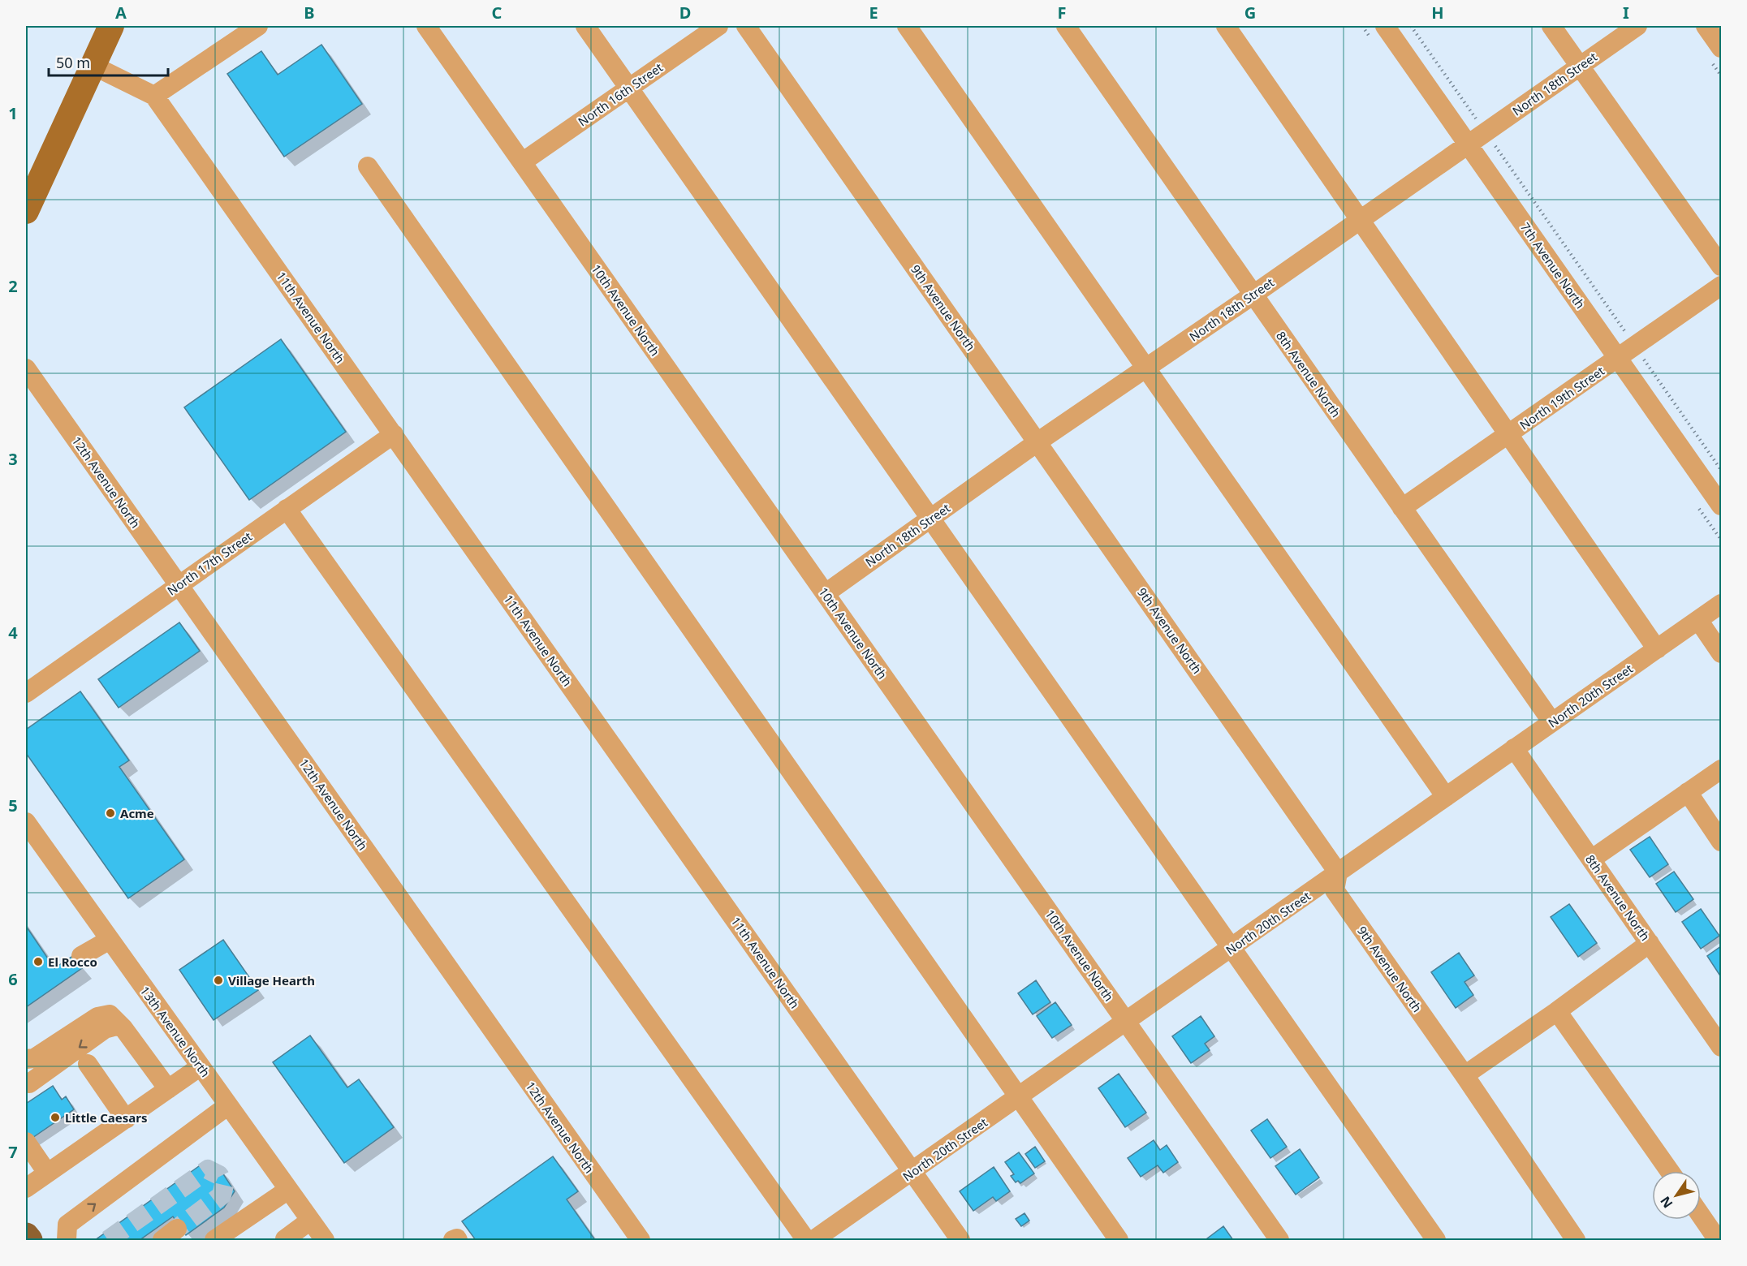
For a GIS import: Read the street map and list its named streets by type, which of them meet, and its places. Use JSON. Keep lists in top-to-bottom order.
{
  "streets": {
    "street": [
      "North 18th Street",
      "North 16th Street",
      "7th Avenue North",
      "9th Avenue North",
      "10th Avenue North",
      "11th Avenue North",
      "8th Avenue North",
      "North 19th Street",
      "12th Avenue North",
      "North 17th Street",
      "North 20th Street",
      "13th Avenue North"
    ]
  },
  "crossings": [
    ["North 18th Street", "7th Avenue North"],
    ["North 18th Street", "9th Avenue North"],
    ["North 18th Street", "10th Avenue North"],
    ["North 18th Street", "8th Avenue North"],
    ["North 16th Street", "10th Avenue North"],
    ["7th Avenue North", "North 19th Street"],
    ["9th Avenue North", "North 20th Street"],
    ["10th Avenue North", "North 20th Street"],
    ["11th Avenue North", "North 17th Street"],
    ["11th Avenue North", "North 20th Street"],
    ["8th Avenue North", "North 19th Street"],
    ["8th Avenue North", "North 20th Street"],
    ["12th Avenue North", "North 17th Street"]
  ],
  "places": [
    "Acme",
    "El Rocco",
    "Village Hearth",
    "Little Caesars"
  ],
  "scale_bar": "50 m",
  "north": "bottom left",
  "grid": {
    "columns": [
      "A",
      "B",
      "C",
      "D",
      "E",
      "F",
      "G",
      "H",
      "I"
    ],
    "rows": [
      "1",
      "2",
      "3",
      "4",
      "5",
      "6",
      "7"
    ]
  }
}
